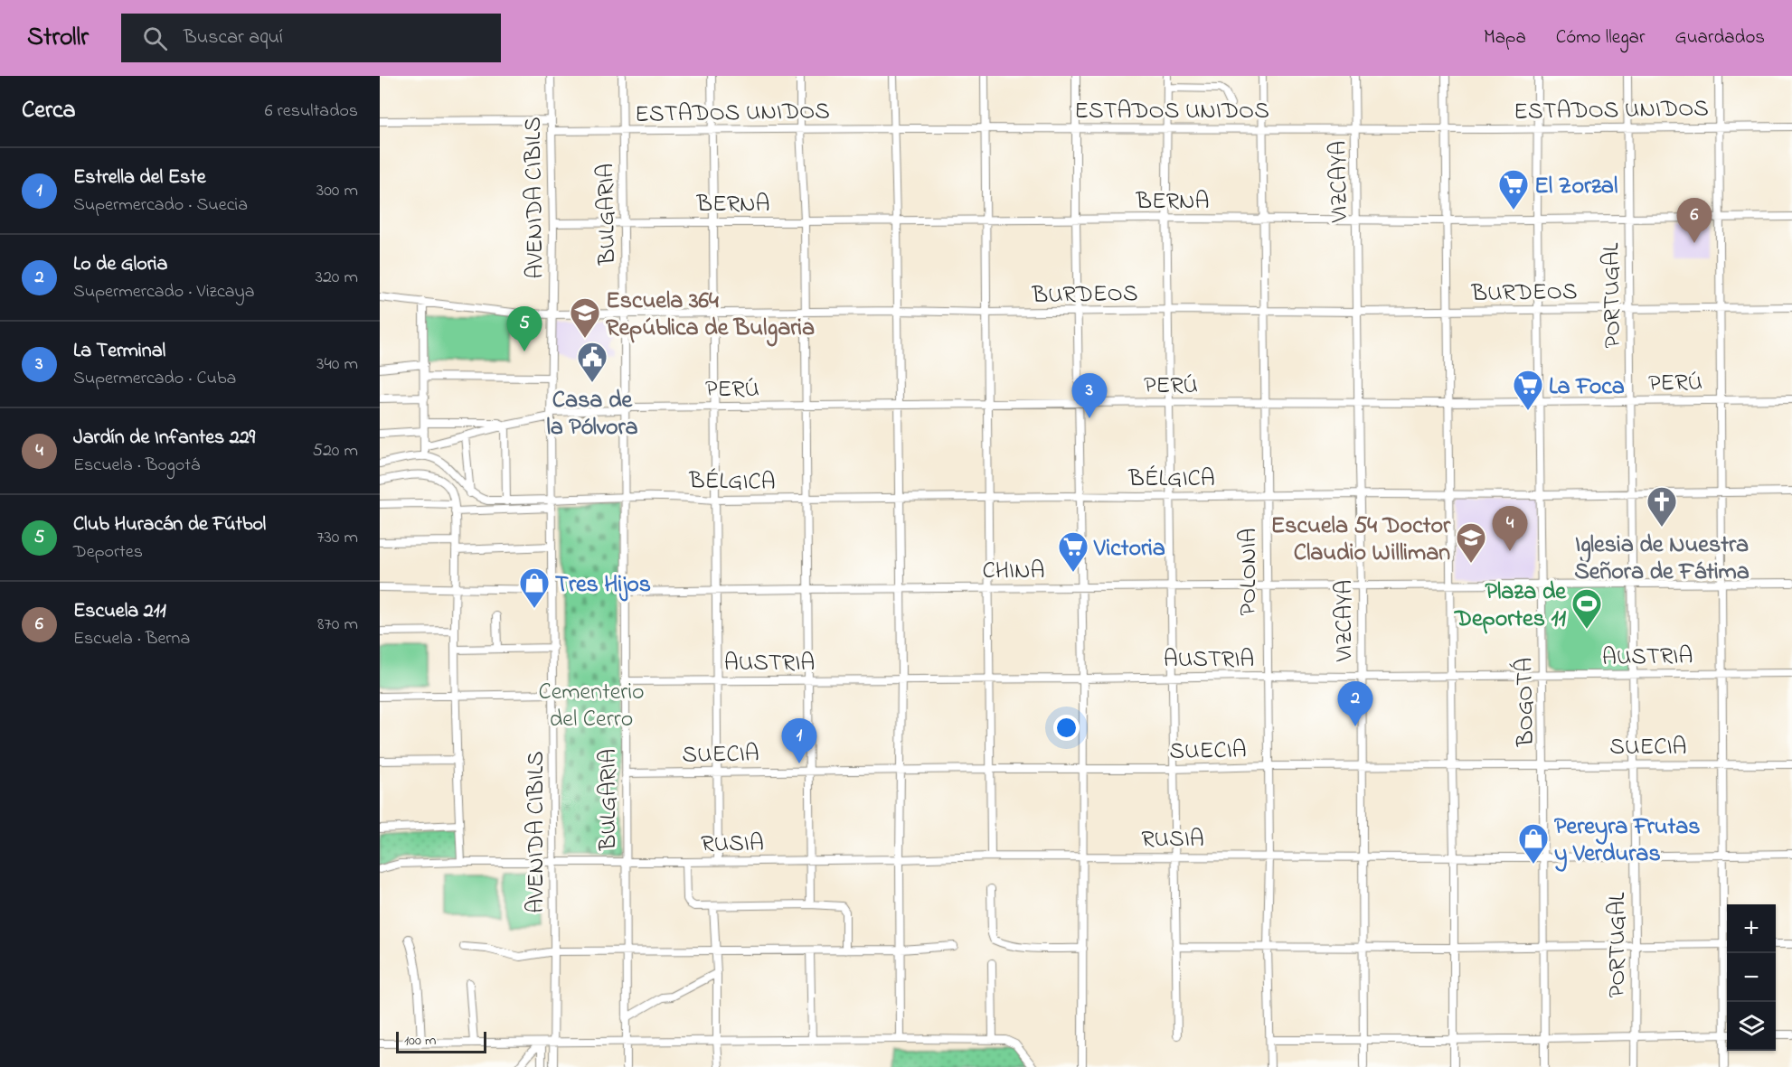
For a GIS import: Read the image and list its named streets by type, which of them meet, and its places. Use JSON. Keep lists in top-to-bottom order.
{
  "streets": {
    "street": [
      "ESTADOS UNIDOS",
      "VIZCAYA",
      "AVENIDA CIBILS",
      "BERNA",
      "BULGARIA",
      "BURDEOS",
      "PORTUGAL",
      "PERÚ",
      "BÉLGICA",
      "CHINA",
      "POLONIA",
      "AUSTRIA",
      "BOGOTÁ",
      "SUECIA",
      "RUSIA"
    ]
  },
  "crossings": [
    ["ESTADOS UNIDOS", "VIZCAYA"],
    ["ESTADOS UNIDOS", "AVENIDA CIBILS"],
    ["ESTADOS UNIDOS", "BULGARIA"],
    ["ESTADOS UNIDOS", "PORTUGAL"],
    ["ESTADOS UNIDOS", "POLONIA"],
    ["ESTADOS UNIDOS", "BOGOTÁ"],
    ["VIZCAYA", "BERNA"],
    ["VIZCAYA", "BURDEOS"],
    ["VIZCAYA", "PERÚ"],
    ["VIZCAYA", "BÉLGICA"],
    ["VIZCAYA", "CHINA"],
    ["VIZCAYA", "AUSTRIA"],
    ["VIZCAYA", "SUECIA"],
    ["VIZCAYA", "RUSIA"],
    ["AVENIDA CIBILS", "BERNA"],
    ["AVENIDA CIBILS", "BURDEOS"],
    ["AVENIDA CIBILS", "PERÚ"],
    ["AVENIDA CIBILS", "BÉLGICA"],
    ["AVENIDA CIBILS", "RUSIA"],
    ["BERNA", "BULGARIA"],
    ["BERNA", "PORTUGAL"],
    ["BERNA", "POLONIA"],
    ["BERNA", "BOGOTÁ"],
    ["BULGARIA", "BURDEOS"],
    ["BULGARIA", "PERÚ"],
    ["BULGARIA", "BÉLGICA"],
    ["BULGARIA", "CHINA"],
    ["BULGARIA", "AUSTRIA"],
    ["BULGARIA", "SUECIA"],
    ["BULGARIA", "RUSIA"],
    ["BURDEOS", "PORTUGAL"],
    ["BURDEOS", "POLONIA"],
    ["BURDEOS", "BOGOTÁ"],
    ["PORTUGAL", "PERÚ"],
    ["PORTUGAL", "BÉLGICA"],
    ["PORTUGAL", "CHINA"],
    ["PORTUGAL", "AUSTRIA"],
    ["PORTUGAL", "SUECIA"],
    ["PORTUGAL", "RUSIA"],
    ["PERÚ", "POLONIA"],
    ["PERÚ", "BOGOTÁ"],
    ["BÉLGICA", "POLONIA"],
    ["BÉLGICA", "BOGOTÁ"],
    ["CHINA", "POLONIA"],
    ["CHINA", "BOGOTÁ"],
    ["POLONIA", "AUSTRIA"],
    ["POLONIA", "SUECIA"],
    ["POLONIA", "RUSIA"],
    ["AUSTRIA", "BOGOTÁ"],
    ["BOGOTÁ", "SUECIA"],
    ["BOGOTÁ", "RUSIA"]
  ],
  "parks": ["Cementerio del Cerro"],
  "places": {
    "supermarket": ["El Zorzal", "La Foca", "Victoria"],
    "school or university": ["Escuela 364 República de Bulgaria", "Escuela 54 Doctor Claudio Williman"],
    "public building": ["Casa de la Pólvora"],
    "church": ["Iglesia de Nuestra Señora de Fátima"],
    "shop": ["Tres Hijos", "Pereyra Frutas y Verduras"],
    "sports": ["Plaza de Deportes 11"]
  },
  "scale_bar": "100 m",
  "page": {
    "header": "Strollr",
    "search": "Buscar aquí",
    "nav": ["Mapa", "Cómo llegar", "Guardados"],
    "heading": ["Cerca", "6 resultados"],
    "list": [
      {
        "mark": "1",
        "name": "Estrella del Este",
        "note": "Supermercado · Suecia",
        "value": "300 m"
      },
      {
        "mark": "2",
        "name": "Lo de Gloria",
        "note": "Supermercado · Vizcaya",
        "value": "320 m"
      },
      {
        "mark": "3",
        "name": "La Terminal",
        "note": "Supermercado · Cuba",
        "value": "340 m"
      },
      {
        "mark": "4",
        "name": "Jardín de Infantes 229",
        "note": "Escuela · Bogotá",
        "value": "520 m"
      },
      {
        "mark": "5",
        "name": "Club Huracán de Fútbol",
        "note": "Deportes",
        "value": "730 m"
      },
      {
        "mark": "6",
        "name": "Escuela 211",
        "note": "Escuela · Berna",
        "value": "870 m"
      }
    ],
    "pins": [
      "6",
      "5",
      "3",
      "4",
      "2",
      "1"
    ],
    "map_buttons": ["+", "−"],
    "scale": "100 m"
  }
}
